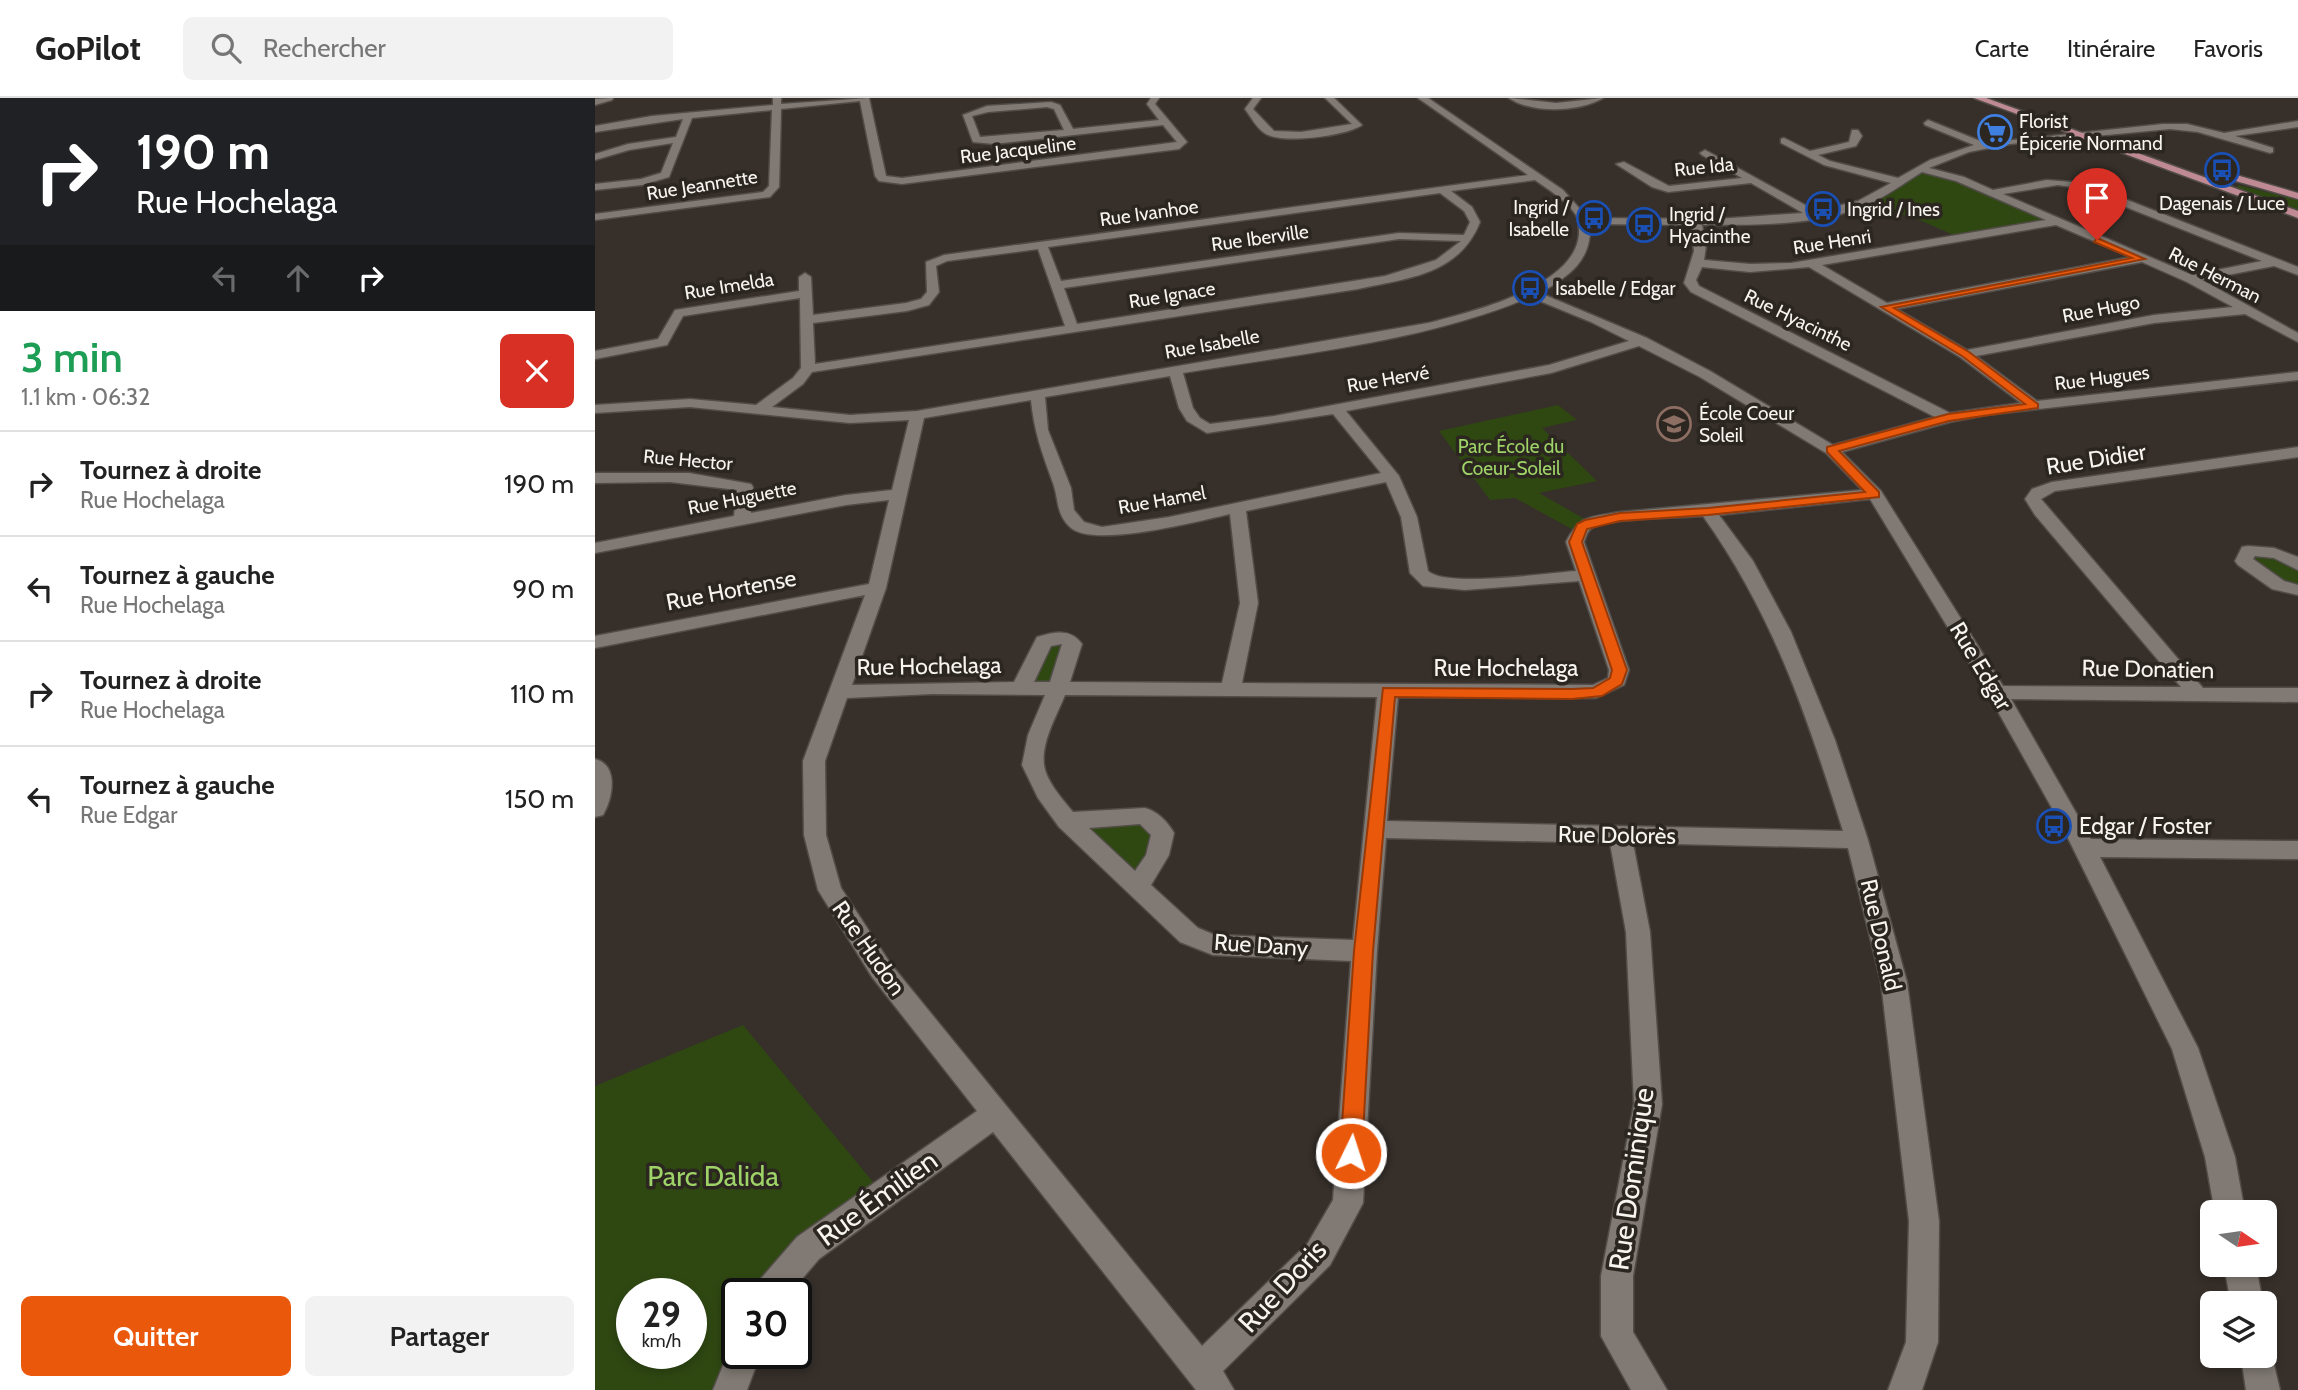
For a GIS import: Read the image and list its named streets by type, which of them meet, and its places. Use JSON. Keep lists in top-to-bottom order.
{
  "streets": {
    "street": [
      "Rue Jacqueline",
      "Rue Ida",
      "Rue Jeannette",
      "Rue Ivanhoe",
      "Rue Iberville",
      "Rue Henri",
      "Rue Herman",
      "Rue Imelda",
      "Rue Ignace",
      "Rue Hugo",
      "Rue Hyacinthe",
      "Rue Isabelle",
      "Rue Hugues",
      "Rue Hervé",
      "Rue Didier",
      "Rue Hector",
      "Rue Huguette",
      "Rue Hamel",
      "Rue Hortense",
      "Rue Hochelaga",
      "Rue Edgar",
      "Rue Donatien",
      "Rue Dolorès",
      "Rue Donald",
      "Rue Dany",
      "Rue Hudon",
      "Rue Dominique",
      "Rue Émilien",
      "Rue Doris"
    ]
  },
  "crossings": [
    ["Rue Ivanhoe", "Rue Imelda"],
    ["Rue Iberville", "Rue Ignace"],
    ["Rue Henri", "Rue Herman"],
    ["Rue Henri", "Rue Hyacinthe"],
    ["Rue Herman", "Rue Hugo"],
    ["Rue Imelda", "Rue Ignace"],
    ["Rue Hyacinthe", "Rue Hugues"],
    ["Rue Isabelle", "Rue Hervé"],
    ["Rue Isabelle", "Rue Hamel"],
    ["Rue Isabelle", "Rue Edgar"],
    ["Rue Isabelle", "Rue Hudon"],
    ["Rue Hugues", "Rue Edgar"],
    ["Rue Hervé", "Rue Edgar"],
    ["Rue Didier", "Rue Donatien"],
    ["Rue Hector", "Rue Huguette"],
    ["Rue Huguette", "Rue Hudon"],
    ["Rue Hortense", "Rue Hudon"],
    ["Rue Hochelaga", "Rue Edgar"],
    ["Rue Hochelaga", "Rue Donald"],
    ["Rue Hochelaga", "Rue Dany"],
    ["Rue Hochelaga", "Rue Hudon"],
    ["Rue Hochelaga", "Rue Doris"],
    ["Rue Edgar", "Rue Donatien"],
    ["Rue Dolorès", "Rue Donald"],
    ["Rue Dolorès", "Rue Dominique"],
    ["Rue Dolorès", "Rue Doris"],
    ["Rue Dany", "Rue Doris"],
    ["Rue Hudon", "Rue Émilien"],
    ["Rue Hudon", "Rue Doris"]
  ],
  "parks": ["Parc École du Coeur-Soleil", "Parc Dalida"],
  "places": {
    "supermarket": ["Florist Épicerie Normand"],
    "bus stop": [
      "Dagenais / Luce",
      "Ingrid / Ines",
      "Ingrid / Isabelle",
      "Ingrid / Hyacinthe",
      "Isabelle / Edgar",
      "Edgar / Foster"
    ],
    "school or university": ["École Coeur Soleil"]
  },
  "north": "right",
  "page": {
    "header": "GoPilot",
    "search": "Rechercher",
    "nav": ["Carte", "Itinéraire", "Favoris"],
    "turn": ["190 m", "Rue Hochelaga"],
    "heading": ["3 min", "1.1 km · 06:32"],
    "list": [
      {
        "name": "Tournez à droite",
        "note": "Rue Hochelaga",
        "value": "190 m"
      },
      {
        "name": "Tournez à gauche",
        "note": "Rue Hochelaga",
        "value": "90 m"
      },
      {
        "name": "Tournez à droite",
        "note": "Rue Hochelaga",
        "value": "110 m"
      },
      {
        "name": "Tournez à gauche",
        "note": "Rue Edgar",
        "value": "150 m"
      }
    ],
    "speed": "29 km/h",
    "limit": "30",
    "buttons": ["Quitter", "Partager"]
  }
}
